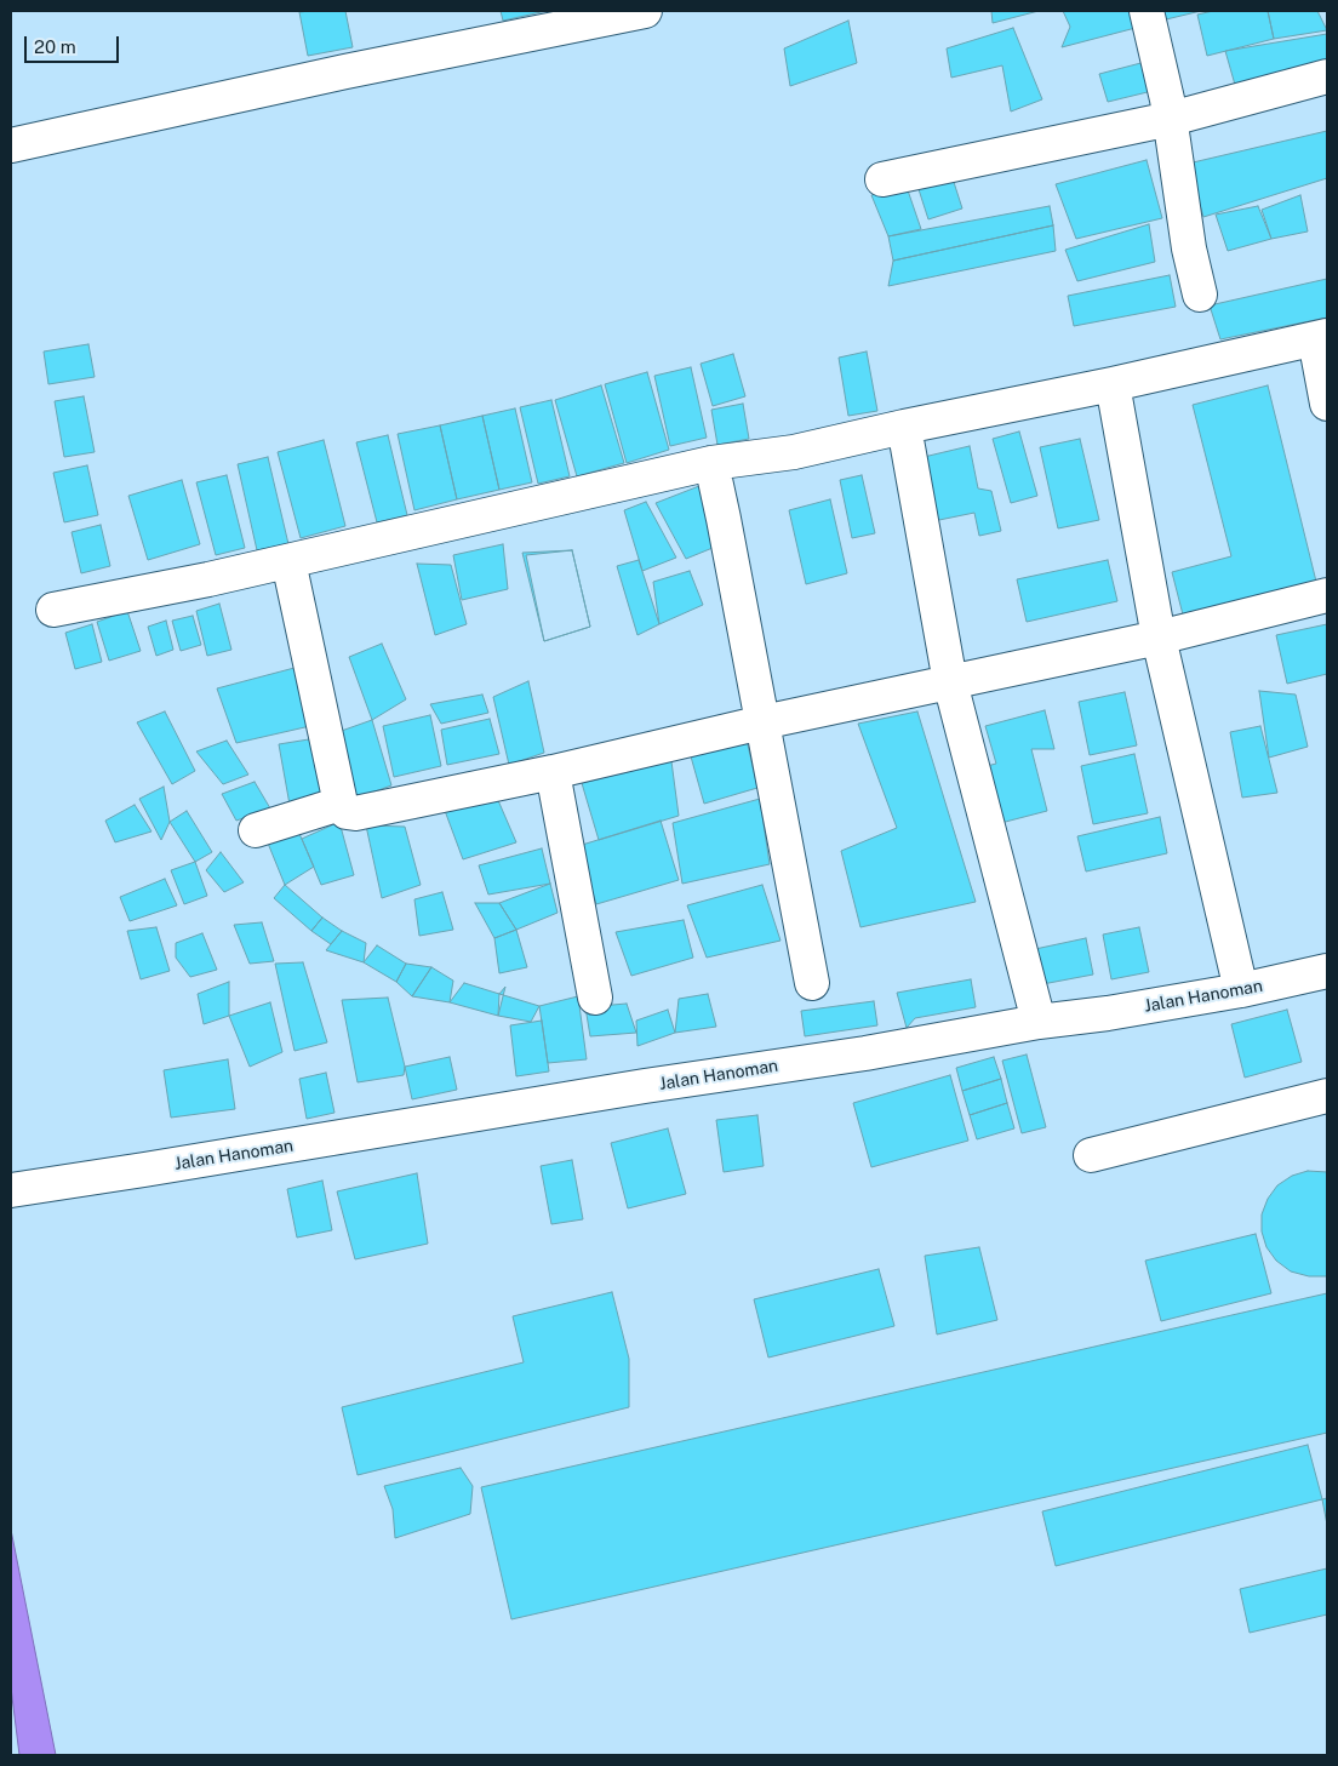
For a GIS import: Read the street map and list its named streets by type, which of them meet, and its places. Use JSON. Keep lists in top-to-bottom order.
{
  "streets": {
    "street": ["Jalan Hanoman"]
  },
  "scale_bar": "20 m"
}
